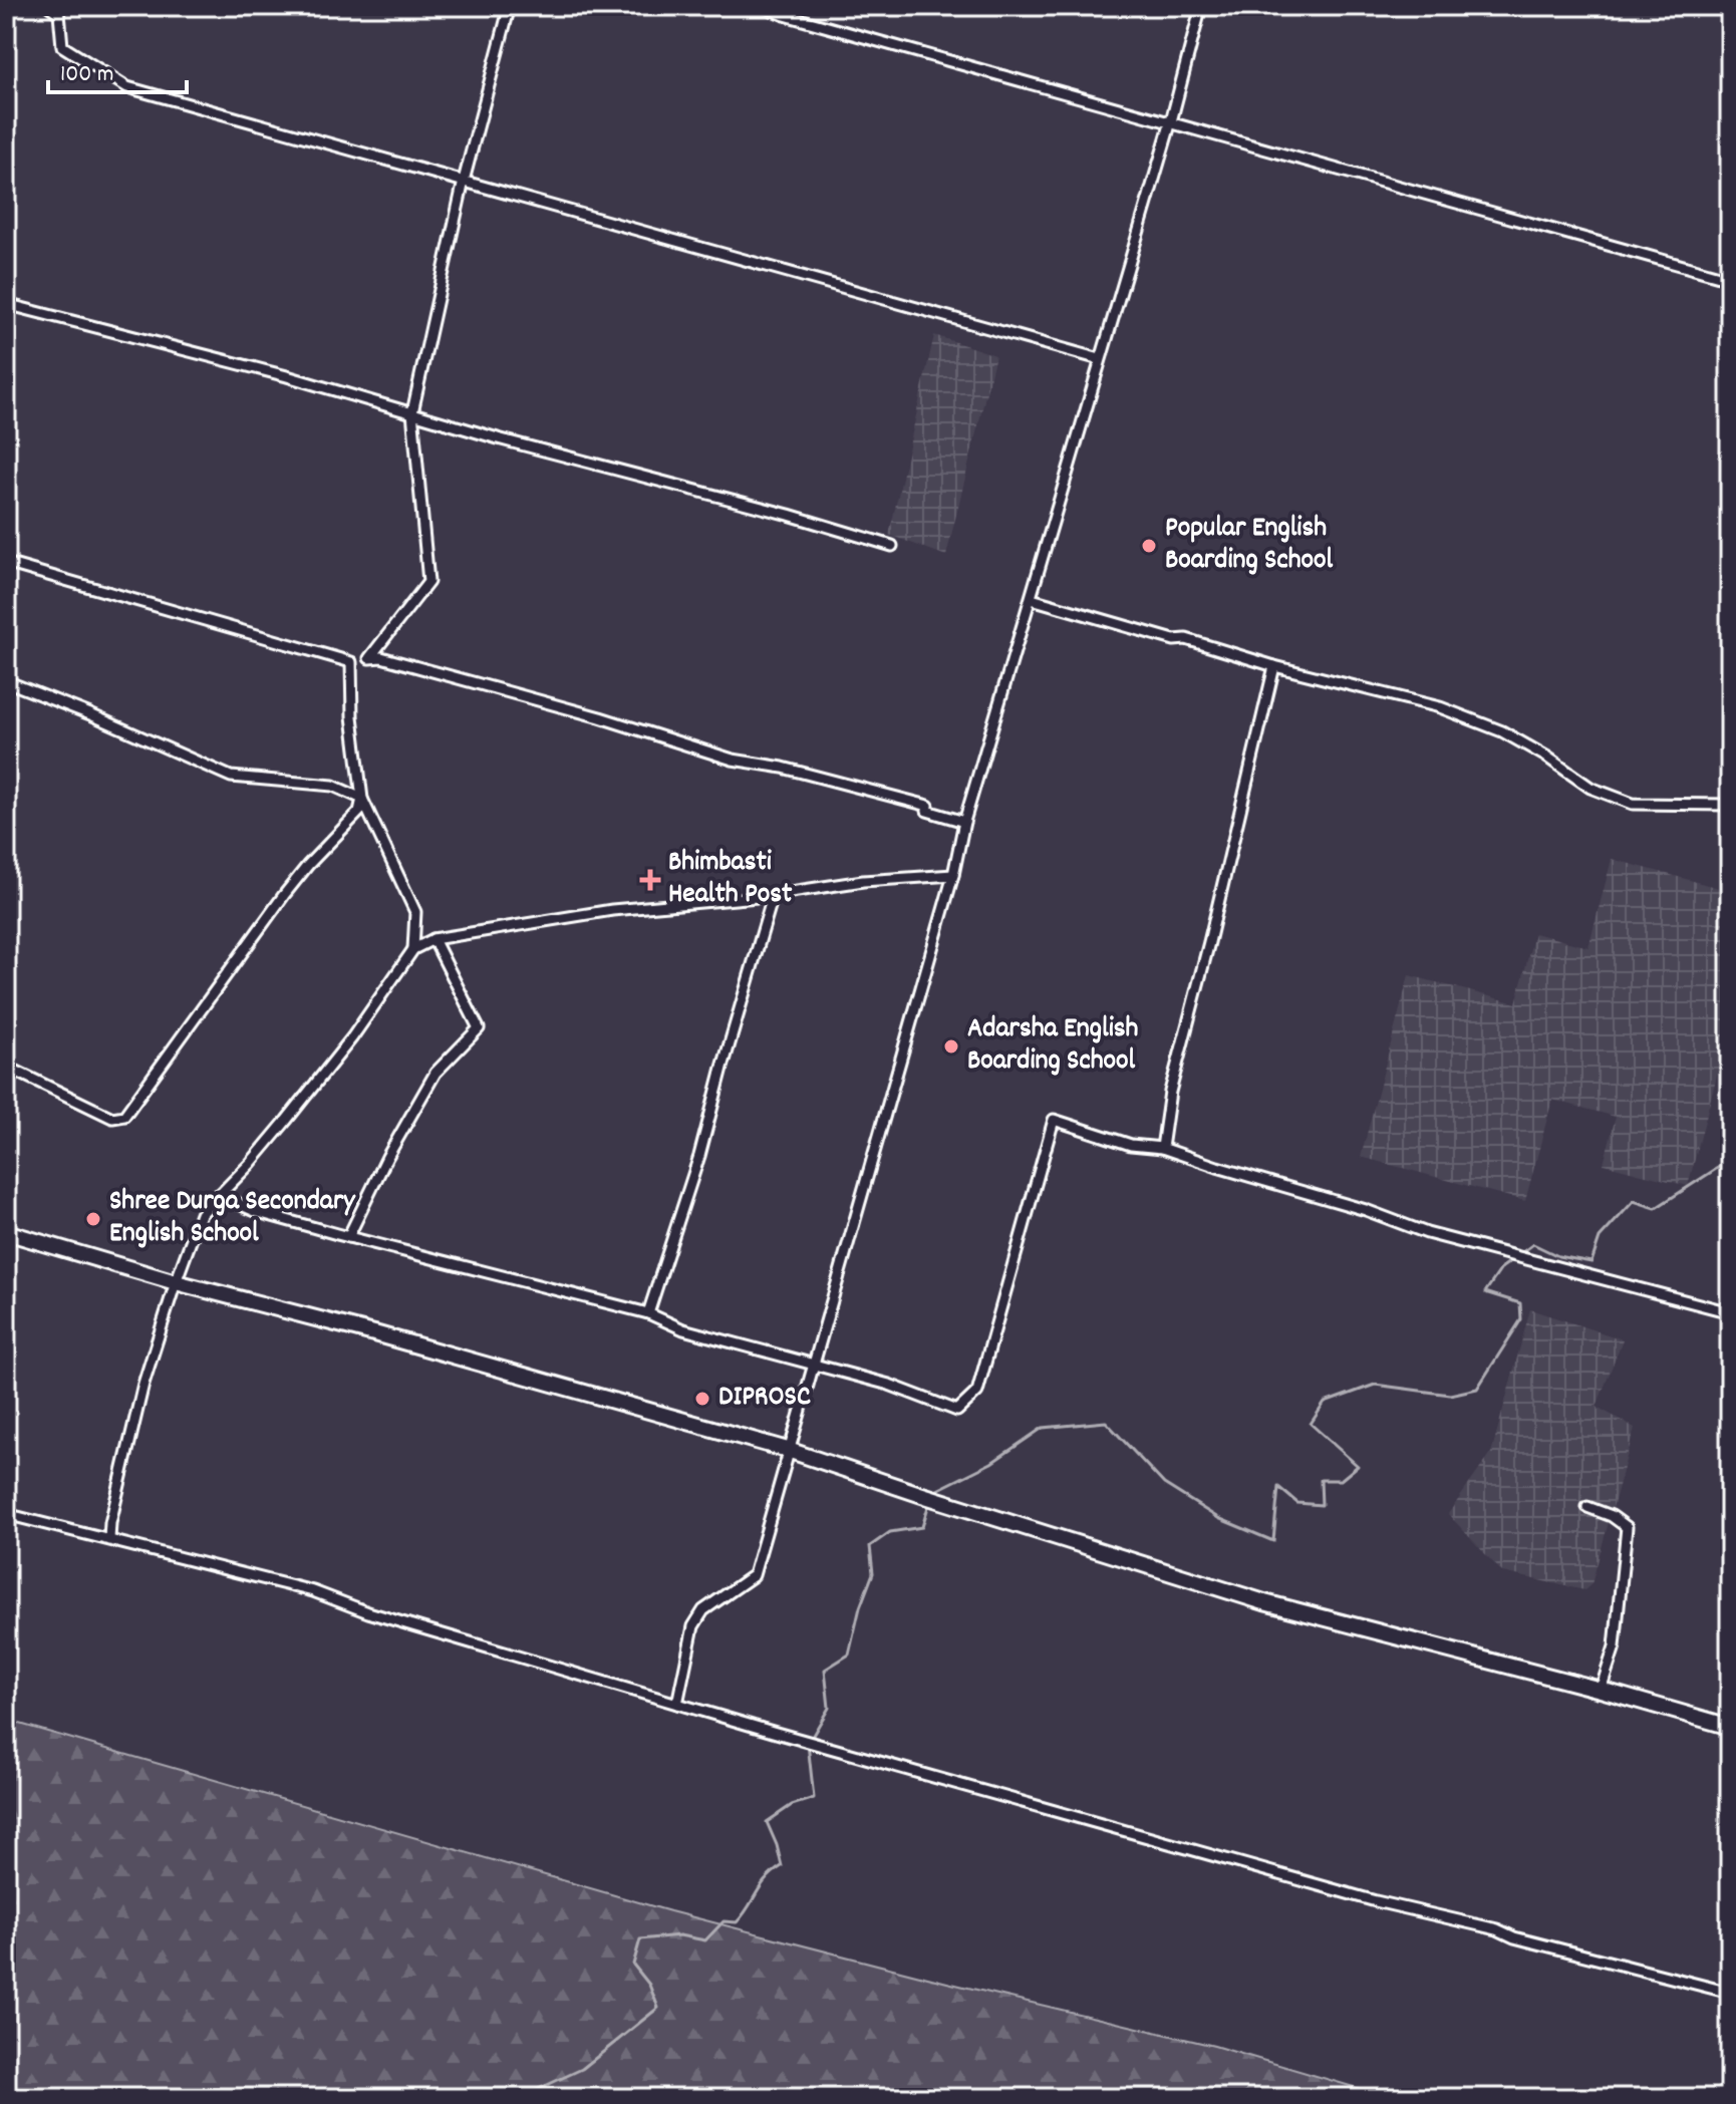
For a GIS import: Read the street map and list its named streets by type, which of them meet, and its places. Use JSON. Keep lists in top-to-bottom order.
{
  "places": {
    "other": [
      "Popular English Boarding School",
      "Adarsha English Boarding School",
      "Shree Durga Secondary English School",
      "DIPROSC"
    ],
    "health": ["Bhimbasti Health Post"]
  },
  "scale_bar": "100 m"
}
